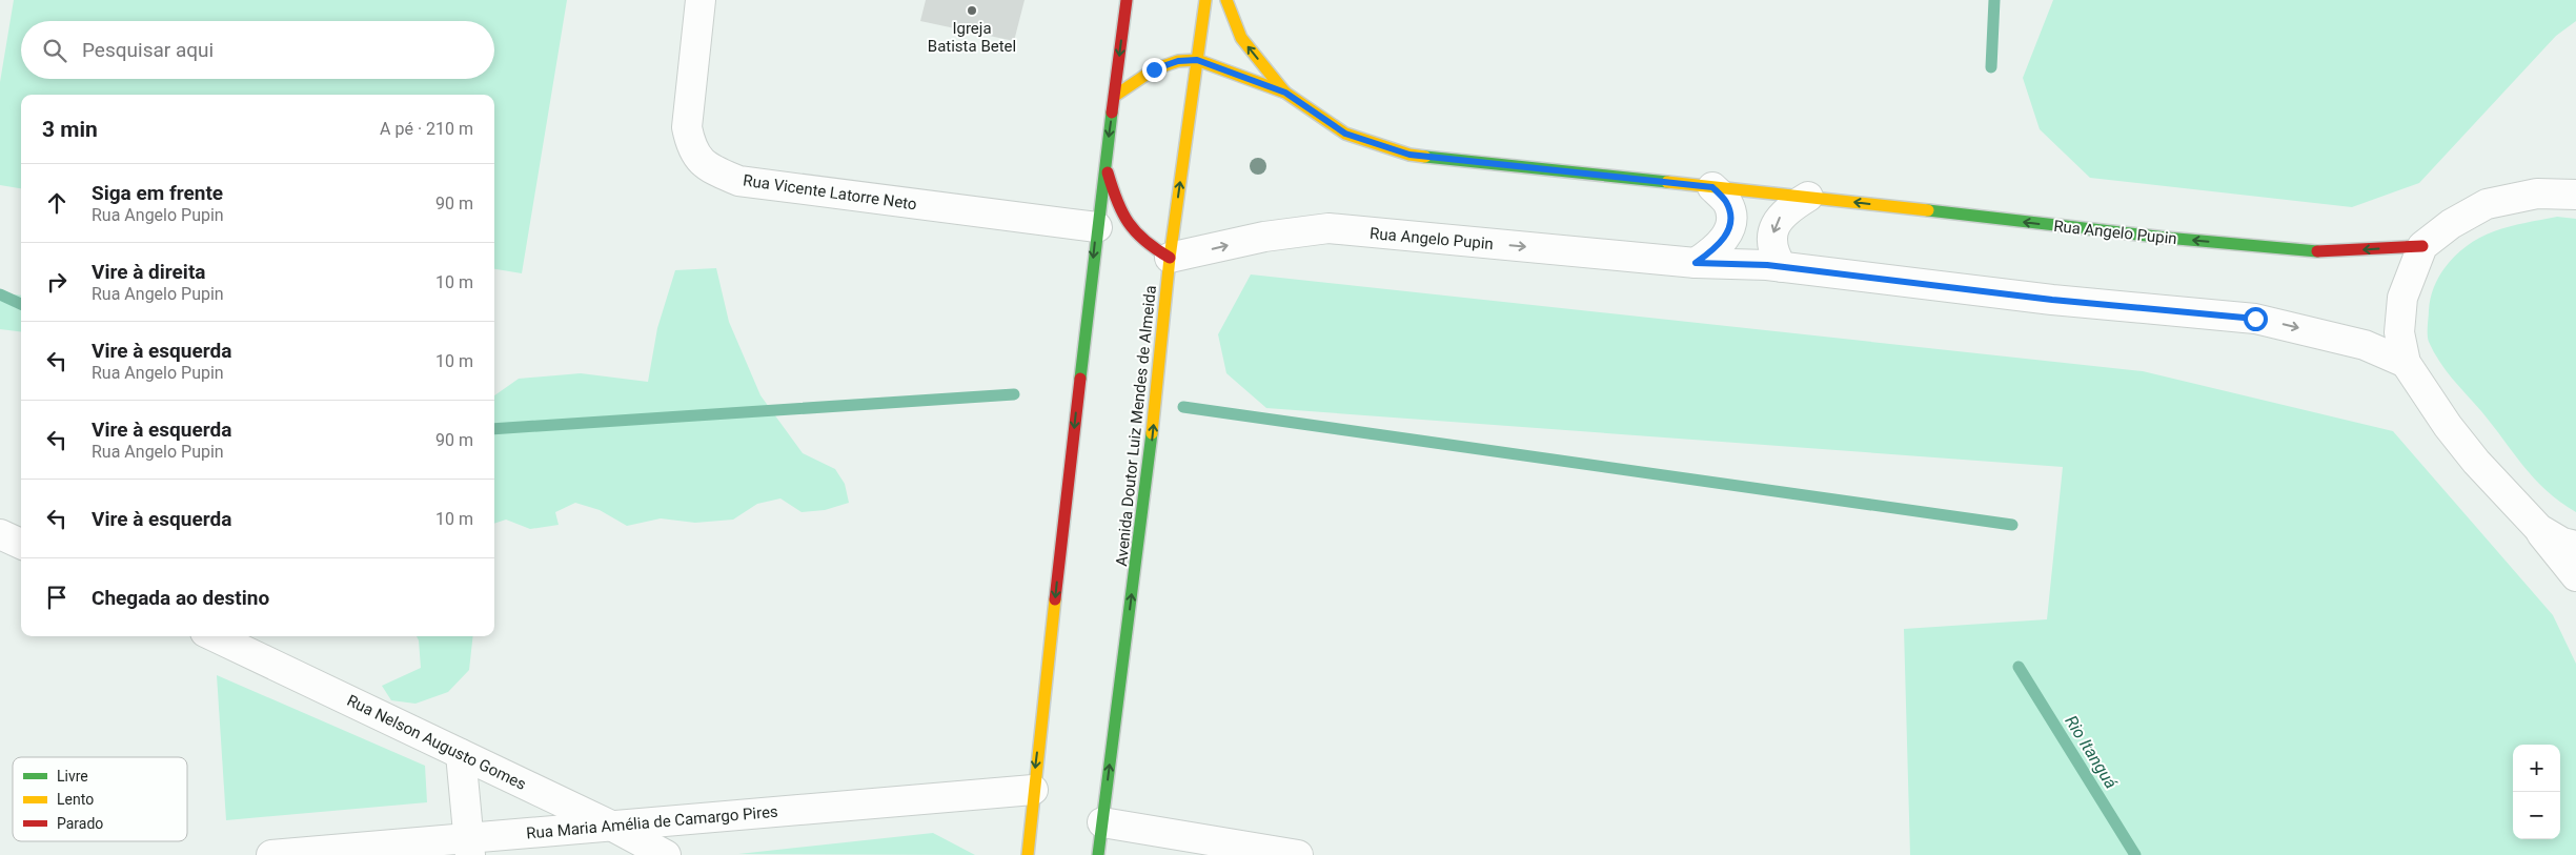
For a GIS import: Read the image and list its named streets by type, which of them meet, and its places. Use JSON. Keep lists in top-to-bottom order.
{
  "streets": {
    "main road": ["Rua Angelo Pupin", "Avenida Doutor Luiz Mendes de Almeida"],
    "street": ["Rua Vicente Latorre Neto", "Rua Nelson Augusto Gomes", "Rua Maria Amélia de Camargo Pires"]
  },
  "crossings": [
    ["Rua Angelo Pupin", "Avenida Doutor Luiz Mendes de Almeida"],
    ["Rua Nelson Augusto Gomes", "Rua Maria Amélia de Camargo Pires"]
  ],
  "water": ["Rio Itanguá"],
  "places": ["Igreja Batista Betel"],
  "legend": ["Livre", "Lento", "Parado"],
  "page": {
    "search": "Pesquisar aqui",
    "heading": ["3 min", "A pé · 210 m"],
    "list": [
      ["Siga em frente", "Rua Angelo Pupin", "90 m"],
      ["Vire à direita", "Rua Angelo Pupin", "10 m"],
      ["Vire à esquerda", "Rua Angelo Pupin", "10 m"],
      ["Vire à esquerda", "Rua Angelo Pupin", "90 m"],
      ["Vire à esquerda", "10 m"],
      "Chegada ao destino"
    ],
    "map_buttons": ["+", "−"]
  }
}
